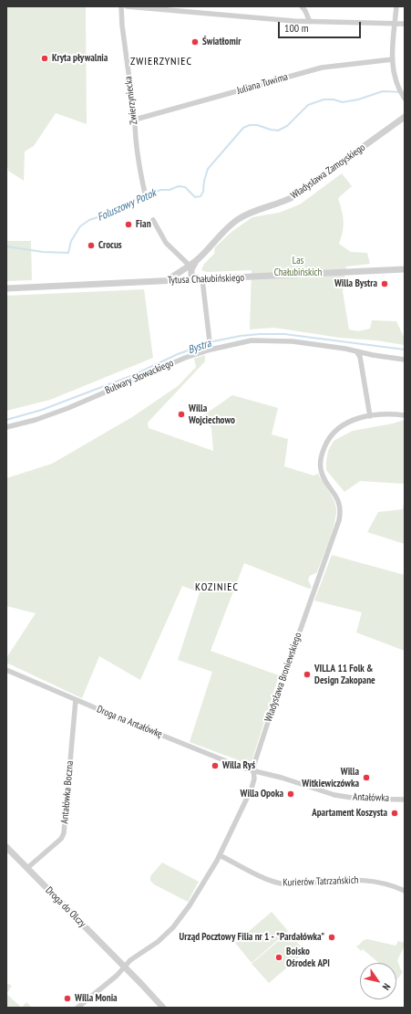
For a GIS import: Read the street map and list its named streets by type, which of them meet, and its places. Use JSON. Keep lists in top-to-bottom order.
{
  "streets": {
    "street": [
      "Juliana Tuwima",
      "Zwierzyniecka",
      "Władysława Zamoyskiego",
      "Tytusa Chałubińskiego",
      "Bulwary Słowackiego",
      "Władysława Broniewskiego",
      "Droga na Antałówkę",
      "Antałówka Boczna",
      "Antałówka",
      "Kurierów Tatrzańskich",
      "Droga do Olczy"
    ]
  },
  "crossings": [
    ["Juliana Tuwima", "Zwierzyniecka"],
    ["Władysława Zamoyskiego", "Tytusa Chałubińskiego"],
    ["Władysława Broniewskiego", "Droga na Antałówkę"],
    ["Władysława Broniewskiego", "Antałówka"],
    ["Władysława Broniewskiego", "Kurierów Tatrzańskich"],
    ["Władysława Broniewskiego", "Droga do Olczy"],
    ["Droga na Antałówkę", "Antałówka Boczna"],
    ["Droga na Antałówkę", "Antałówka"],
    ["Antałówka Boczna", "Droga do Olczy"]
  ],
  "districts": ["ZWIERZYNIEC", "KOZINIEC"],
  "water": ["Foluszowy Potok", "Bystra"],
  "parks": ["Las Chałubińskich"],
  "places": [
    "Światłomir",
    "Kryta pływalnia",
    "Fian",
    "Crocus",
    "Willa Bystra",
    "Willa Wojciechowo",
    "VILLA 11 Folk & Design Zakopane",
    "Willa Ryś",
    "Willa Witkiewiczówka",
    "Willa Opoka",
    "Apartament Koszysta",
    "Urząd Pocztowy Filia nr 1 - \"Pardałówka\"",
    "Boisko Ośrodek API",
    "Willa Monia"
  ],
  "scale_bar": "100 m",
  "north": "bottom right"
}
